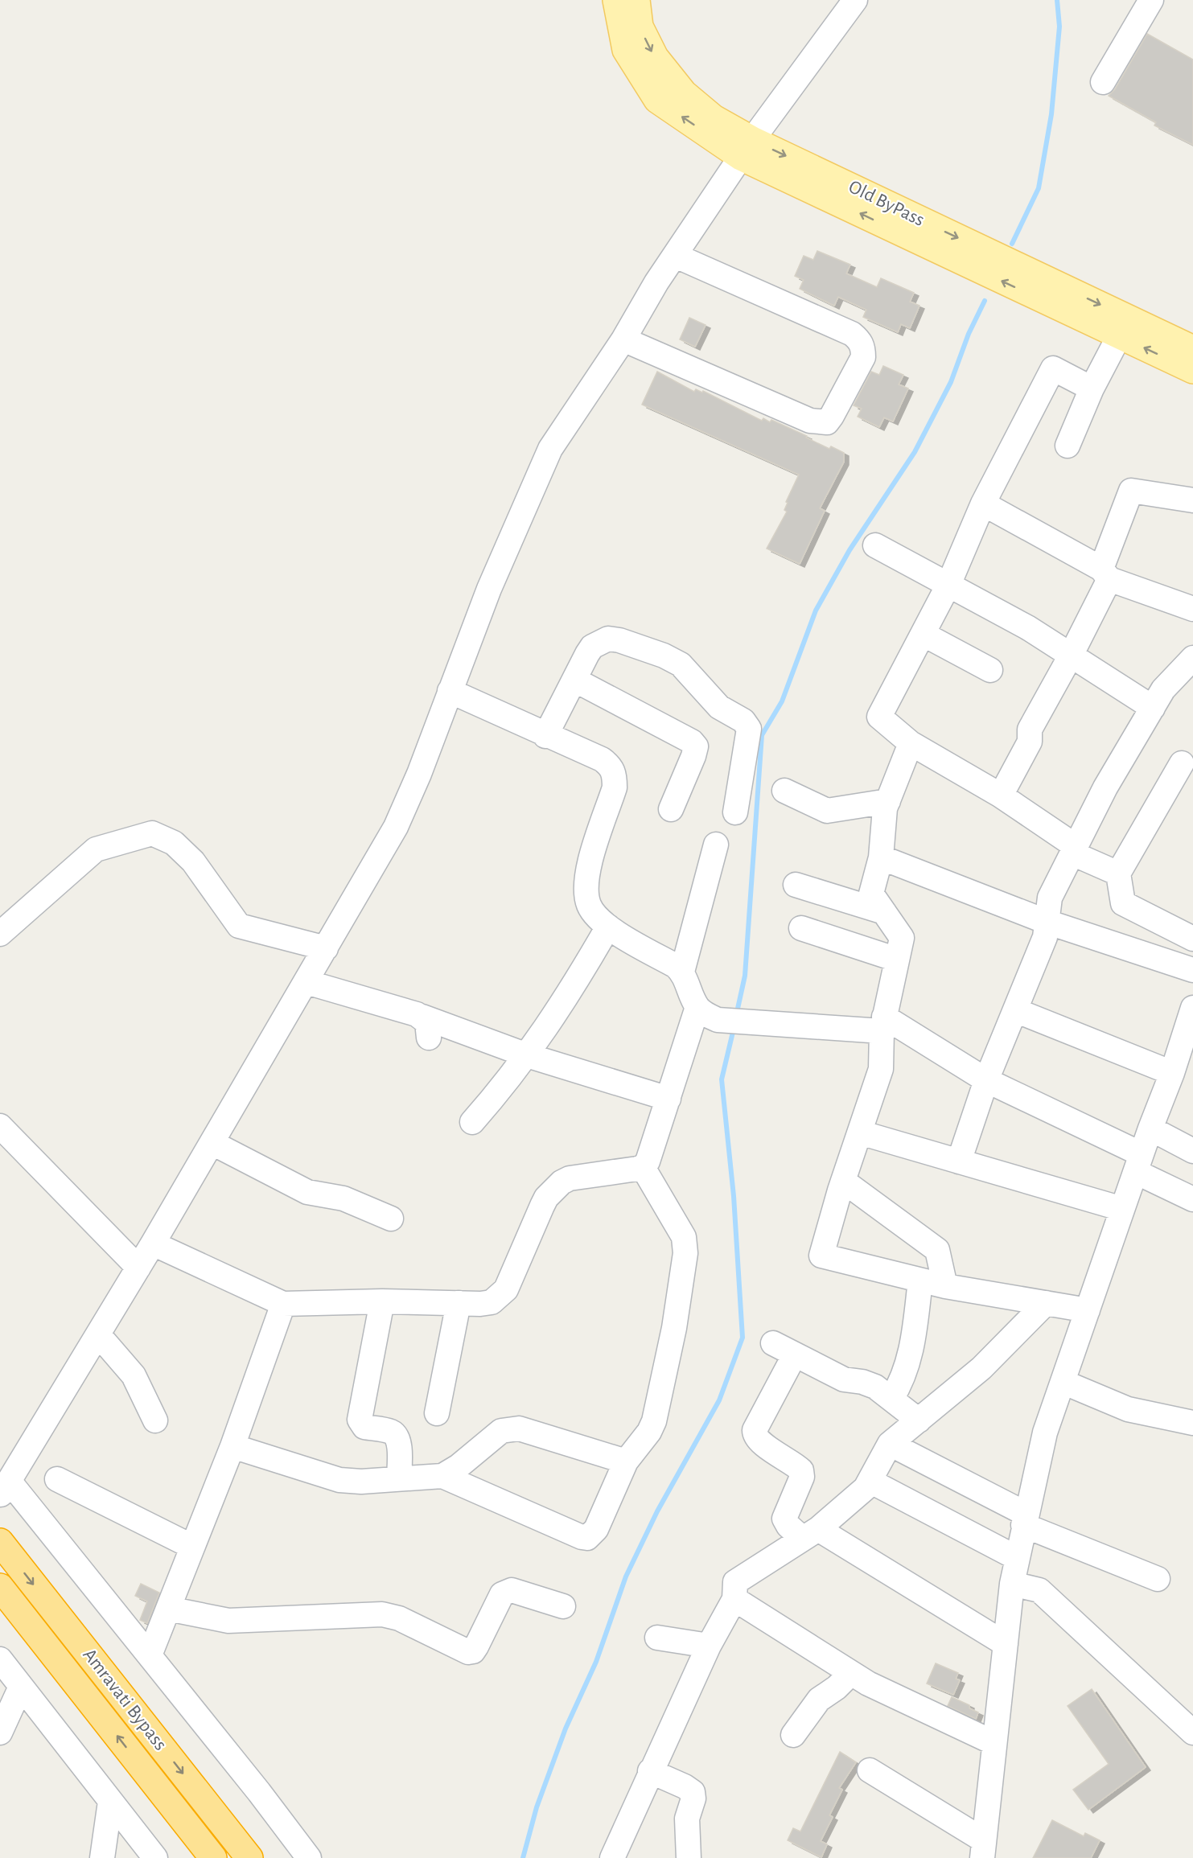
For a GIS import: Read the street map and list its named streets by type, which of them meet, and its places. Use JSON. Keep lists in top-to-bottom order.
{
  "streets": {
    "highway": ["Amravati Bypass"],
    "main road": ["Old ByPass"]
  }
}
